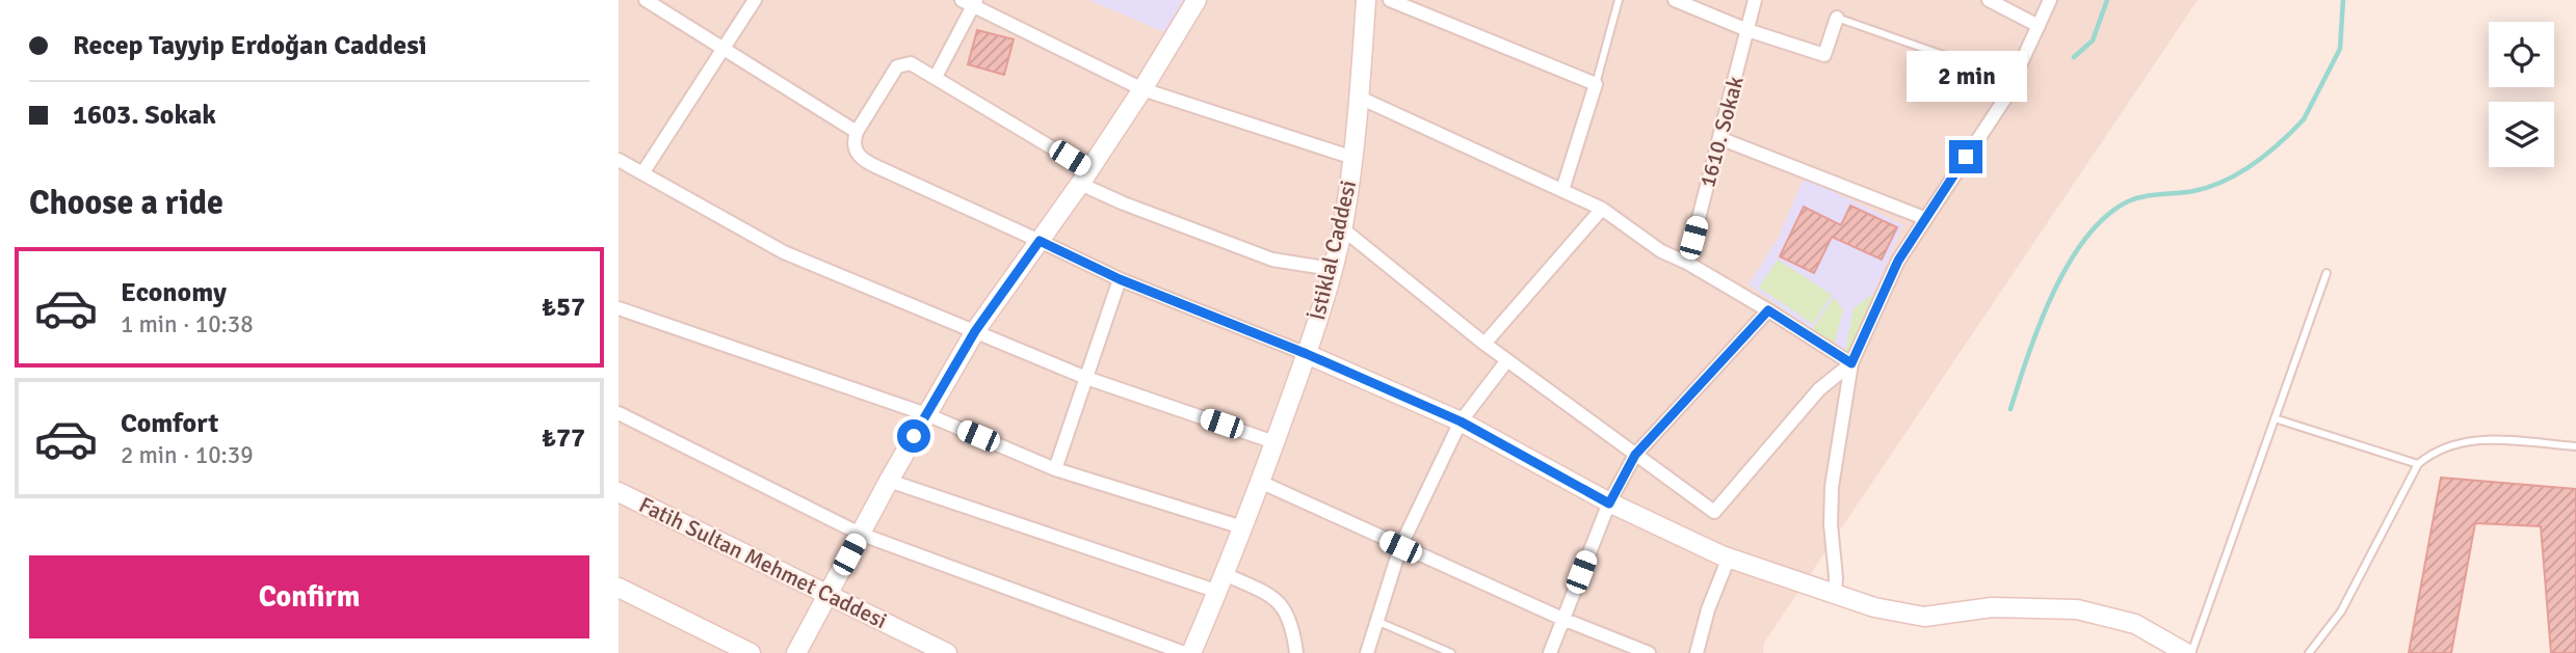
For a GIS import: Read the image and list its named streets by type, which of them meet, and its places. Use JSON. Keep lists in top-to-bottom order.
{
  "streets": {
    "street": ["1610. Sokak", "İstiklal Caddesi", "Fatih Sultan Mehmet Caddesi"]
  },
  "page": {
    "banner": ["Recep Tayyip Erdoğan Caddesi", "1603. Sokak"],
    "bubble": "2 min",
    "heading": "Choose a ride",
    "list": [
      {
        "name": "Economy",
        "note": "1 min · 10:38",
        "value": "₺57"
      },
      {
        "name": "Comfort",
        "note": "2 min · 10:39",
        "value": "₺77"
      }
    ],
    "buttons": "Confirm"
  }
}
